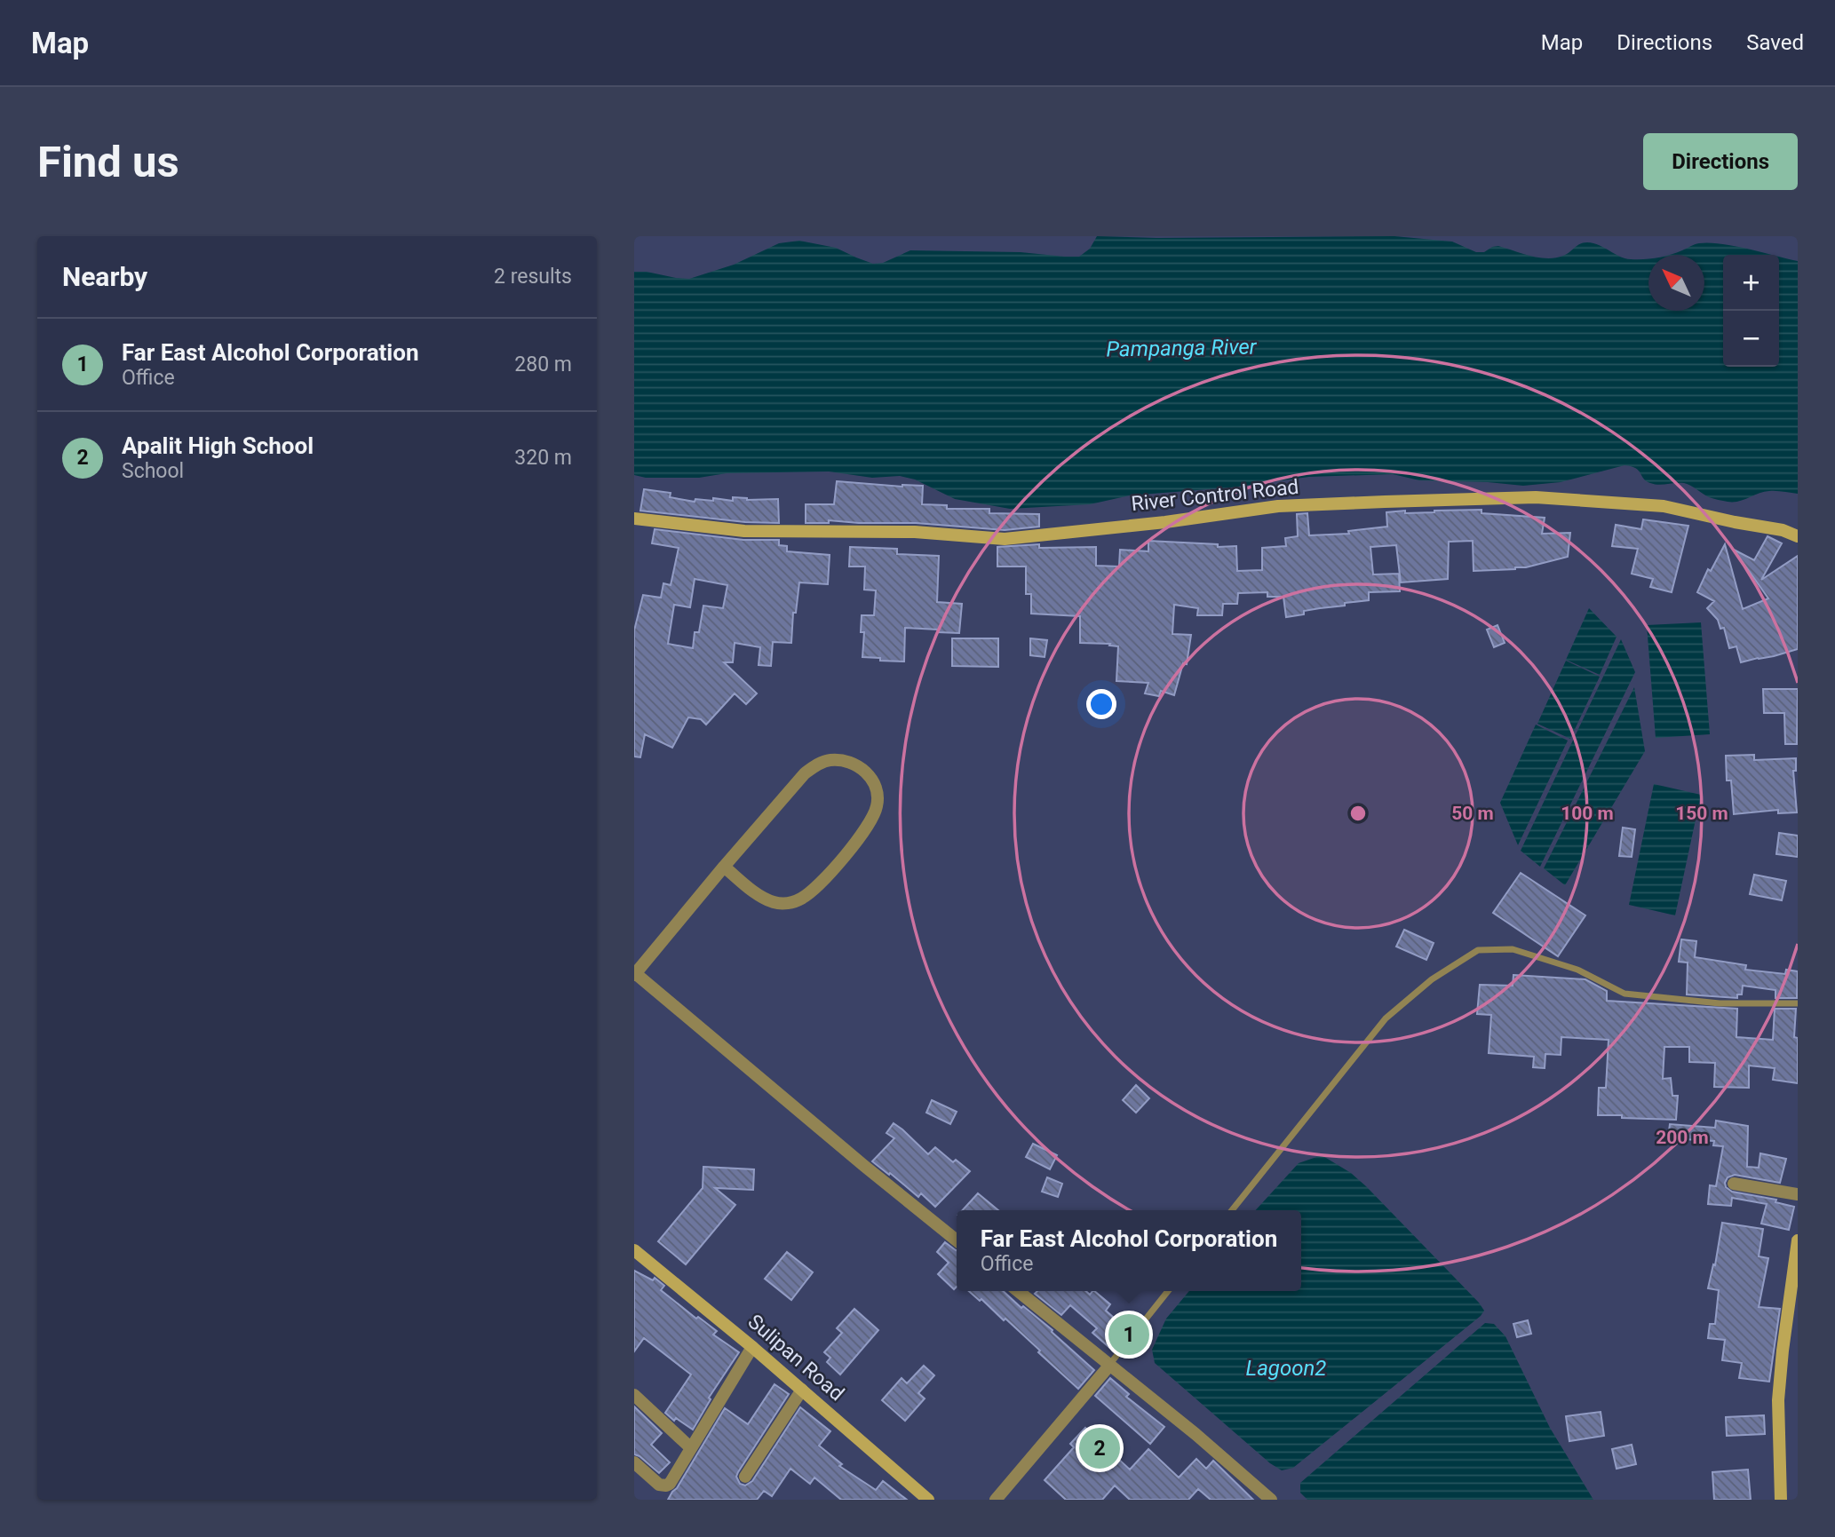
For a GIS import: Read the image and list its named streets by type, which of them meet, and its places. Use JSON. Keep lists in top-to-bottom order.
{
  "streets": {
    "street": ["River Control Road", "Sulipan Road"]
  },
  "water": ["Pampanga River", "Lagoon2"],
  "north": "top left",
  "page": {
    "header": "Map",
    "nav": ["Map", "Directions", "Saved"],
    "buttons": "Directions",
    "title": "Find us",
    "heading": ["Nearby", "2 results"],
    "map_buttons": ["+", "−"],
    "list": [
      {
        "mark": "1",
        "name": "Far East Alcohol Corporation",
        "note": "Office",
        "value": "280 m"
      },
      {
        "mark": "2",
        "name": "Apalit High School",
        "note": "School",
        "value": "320 m"
      }
    ],
    "popup": ["Far East Alcohol Corporation", "Office"],
    "pins": ["1", "2"]
  },
  "rings": [
    "50 m",
    "100 m",
    "150 m",
    "200 m"
  ]
}
